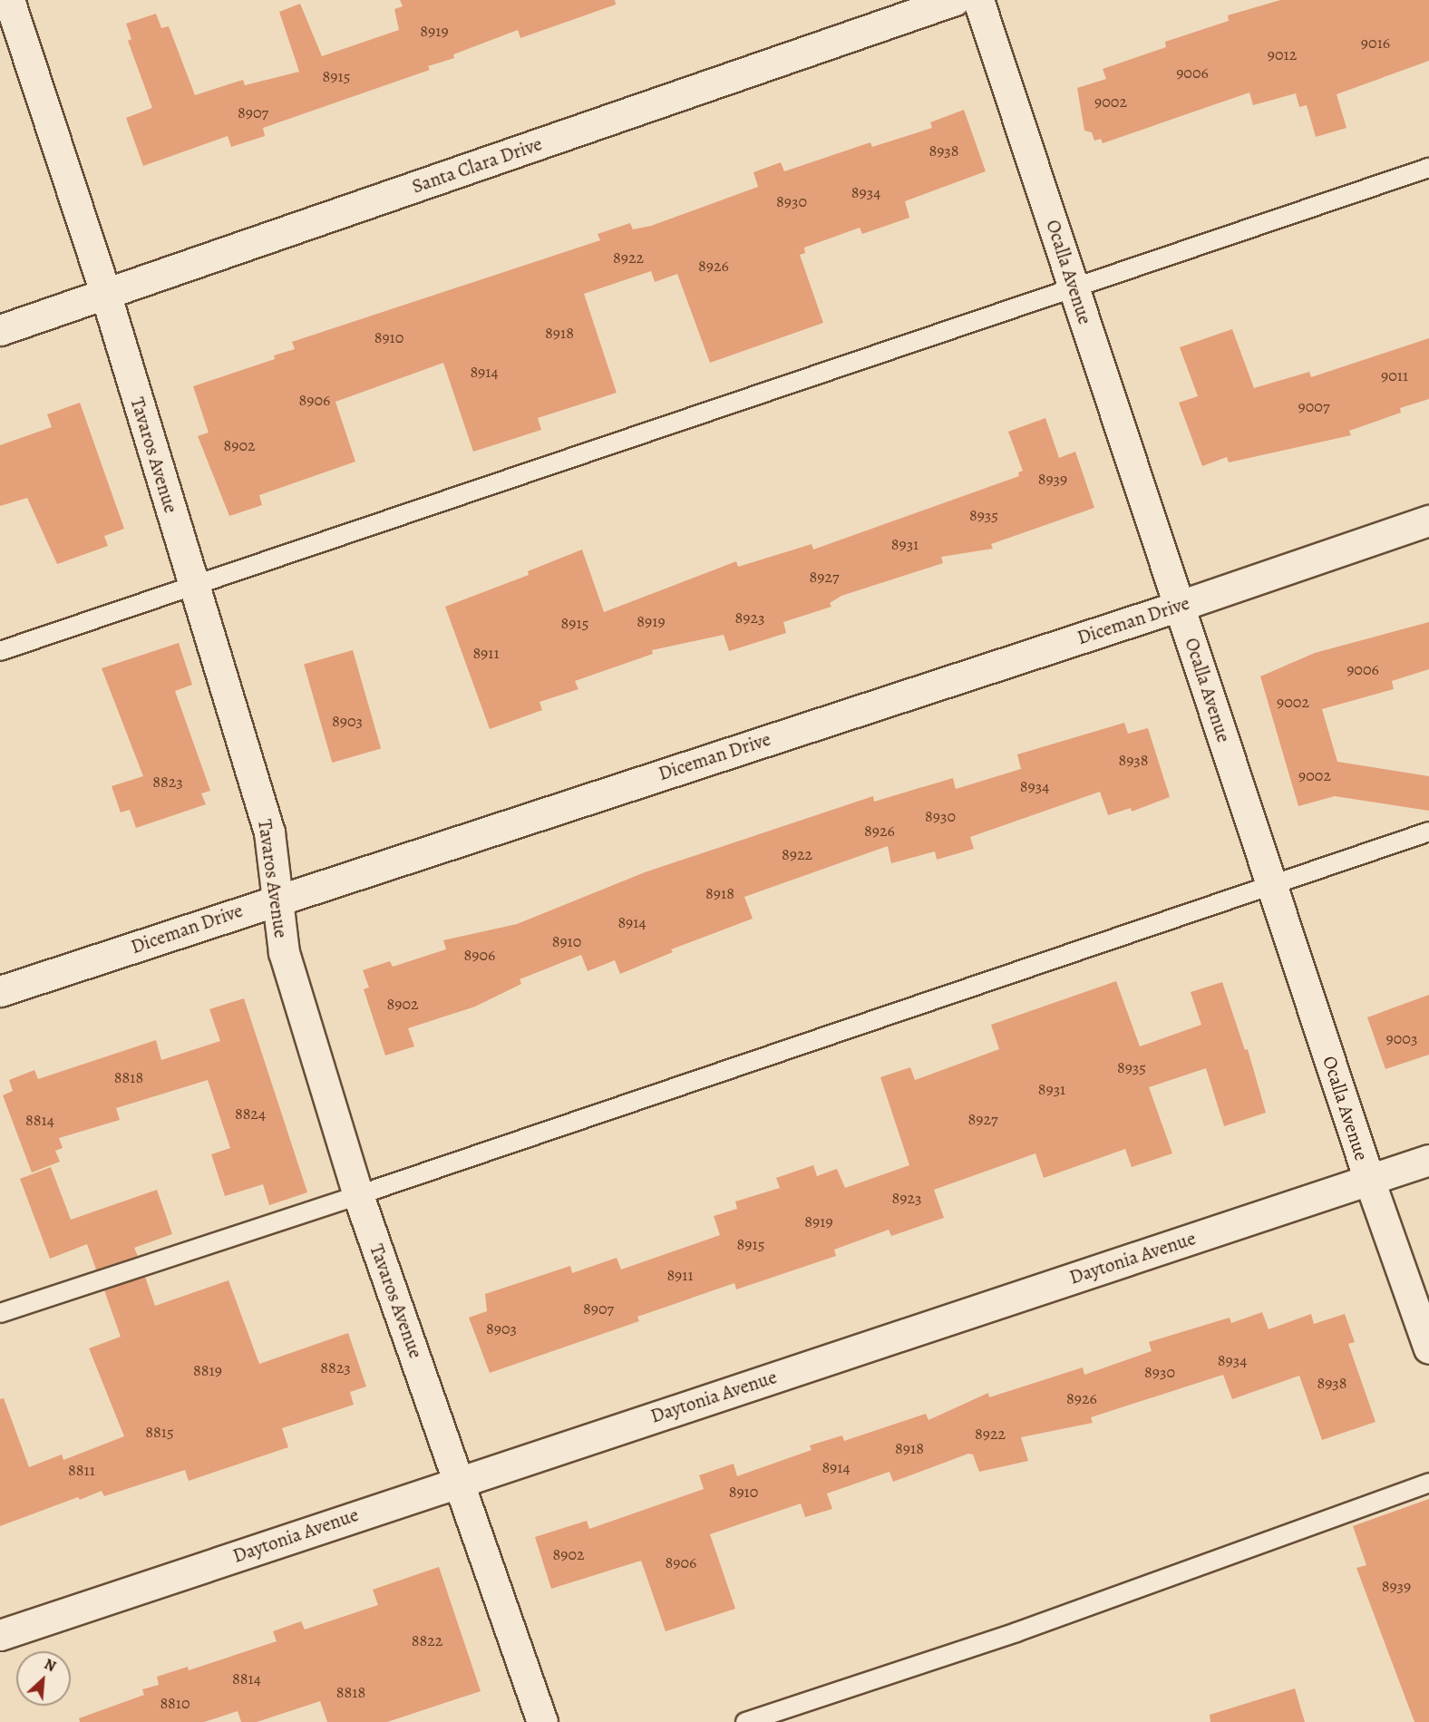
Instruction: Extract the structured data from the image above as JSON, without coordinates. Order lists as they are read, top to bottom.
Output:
{
  "streets": {
    "street": [
      "Santa Clara Drive",
      "Ocalla Avenue",
      "Tavaros Avenue",
      "Diceman Drive",
      "Daytonia Avenue"
    ]
  },
  "crossings": [
    ["Santa Clara Drive", "Tavaros Avenue"],
    ["Ocalla Avenue", "Diceman Drive"],
    ["Ocalla Avenue", "Daytonia Avenue"],
    ["Tavaros Avenue", "Diceman Drive"],
    ["Tavaros Avenue", "Daytonia Avenue"]
  ],
  "house_numbers": [
    "8919",
    "9016",
    "9012",
    "9006",
    "8915",
    "9002",
    "8907",
    "8938",
    "8934",
    "8930",
    "8922",
    "8926",
    "8918",
    "8910",
    "8914",
    "9011",
    "8906",
    "9007",
    "8902",
    "8939",
    "8935",
    "8931",
    "8927",
    "8923",
    "8919",
    "8915",
    "8911",
    "9006",
    "9002",
    "8903",
    "8938",
    "9002",
    "8823",
    "8934",
    "8930",
    "8926",
    "8922",
    "8918",
    "8914",
    "8910",
    "8906",
    "8902",
    "9003",
    "8935",
    "8818",
    "8931",
    "8824",
    "8927",
    "8814",
    "8923",
    "8919",
    "8915",
    "8911",
    "8907",
    "8903",
    "8934",
    "8823",
    "8819",
    "8930",
    "8938",
    "8926",
    "8815",
    "8922",
    "8918",
    "8914",
    "8811",
    "8910",
    "8902",
    "8906",
    "8939",
    "8822",
    "8814",
    "8818",
    "8810"
  ],
  "north": "top right"
}
